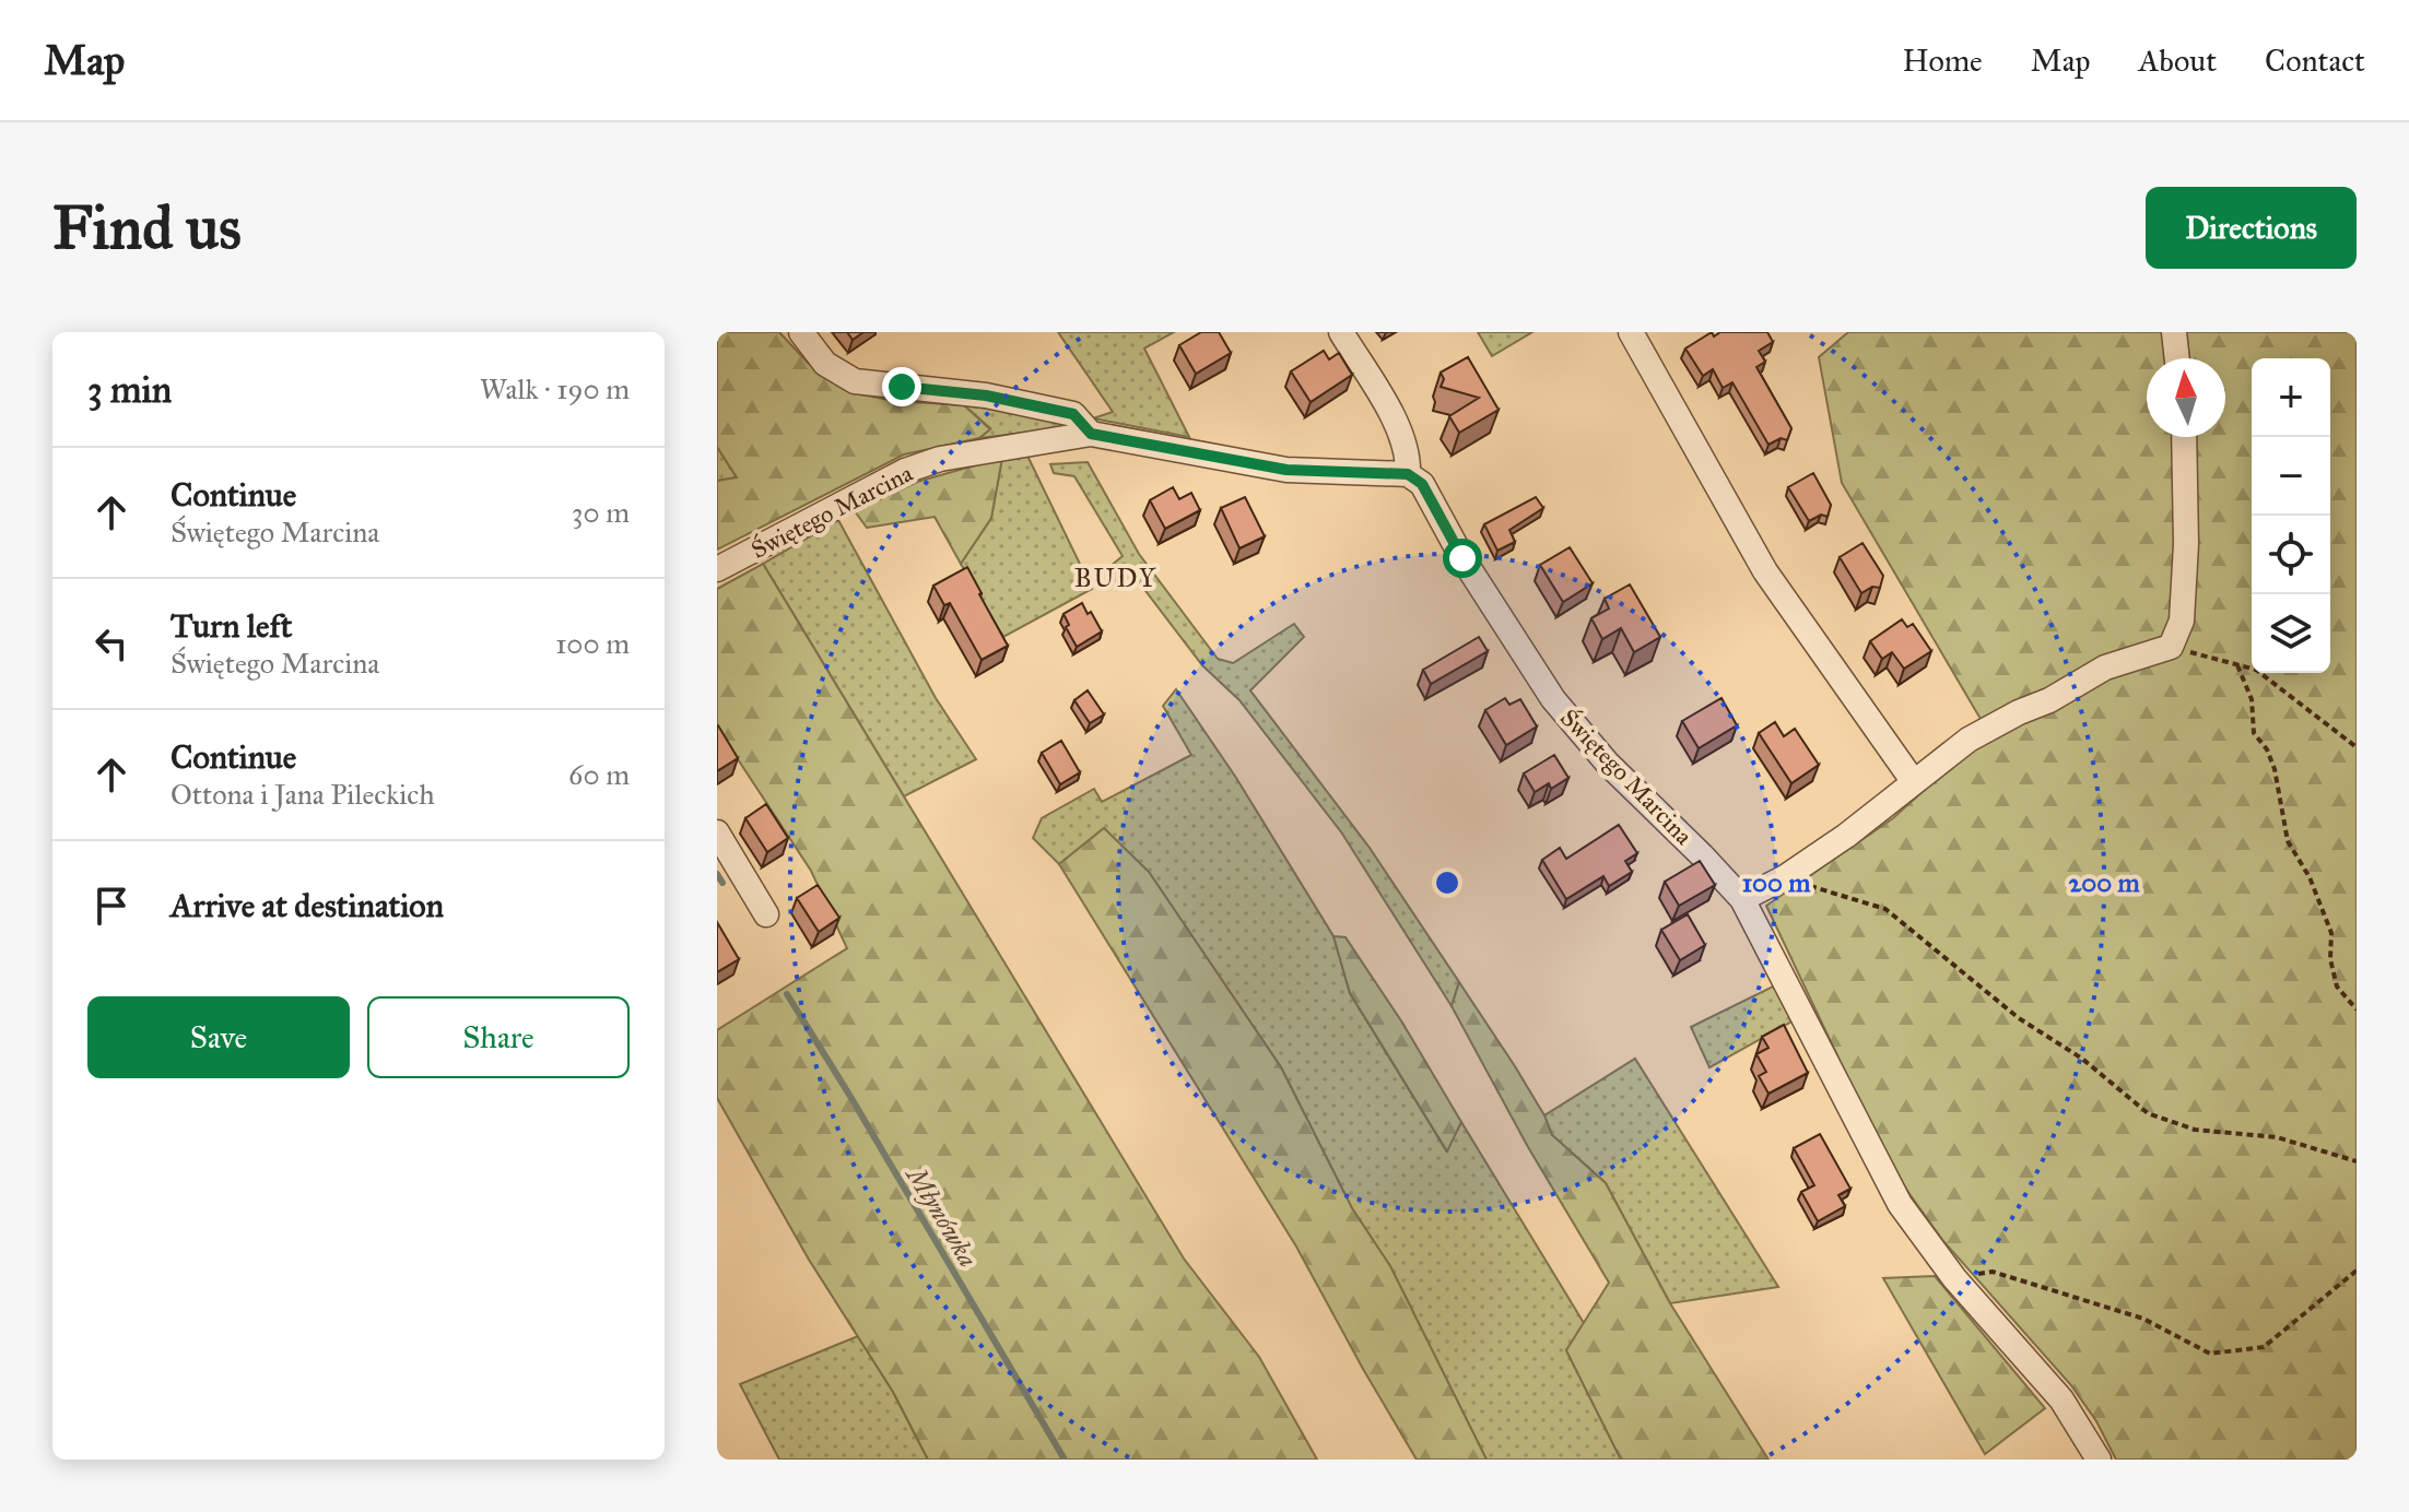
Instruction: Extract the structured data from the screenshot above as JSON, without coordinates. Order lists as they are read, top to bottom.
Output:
{
  "streets": {
    "street": ["Świętego Marcina"]
  },
  "districts": ["BUDY"],
  "water": ["Młynówka"],
  "north": "top",
  "page": {
    "header": "Map",
    "nav": [
      "Home",
      "Map",
      "About",
      "Contact"
    ],
    "buttons": [
      "Directions",
      ["Save", "Share"]
    ],
    "title": "Find us",
    "heading": ["3 min", "Walk · 190 m"],
    "map_buttons": ["+", "−"],
    "list": [
      ["Continue", "Świętego Marcina", "30 m"],
      ["Turn left", "Świętego Marcina", "100 m"],
      ["Continue", "Ottona i Jana Pileckich", "60 m"],
      "Arrive at destination"
    ]
  },
  "rings": ["100 m", "200 m"]
}
